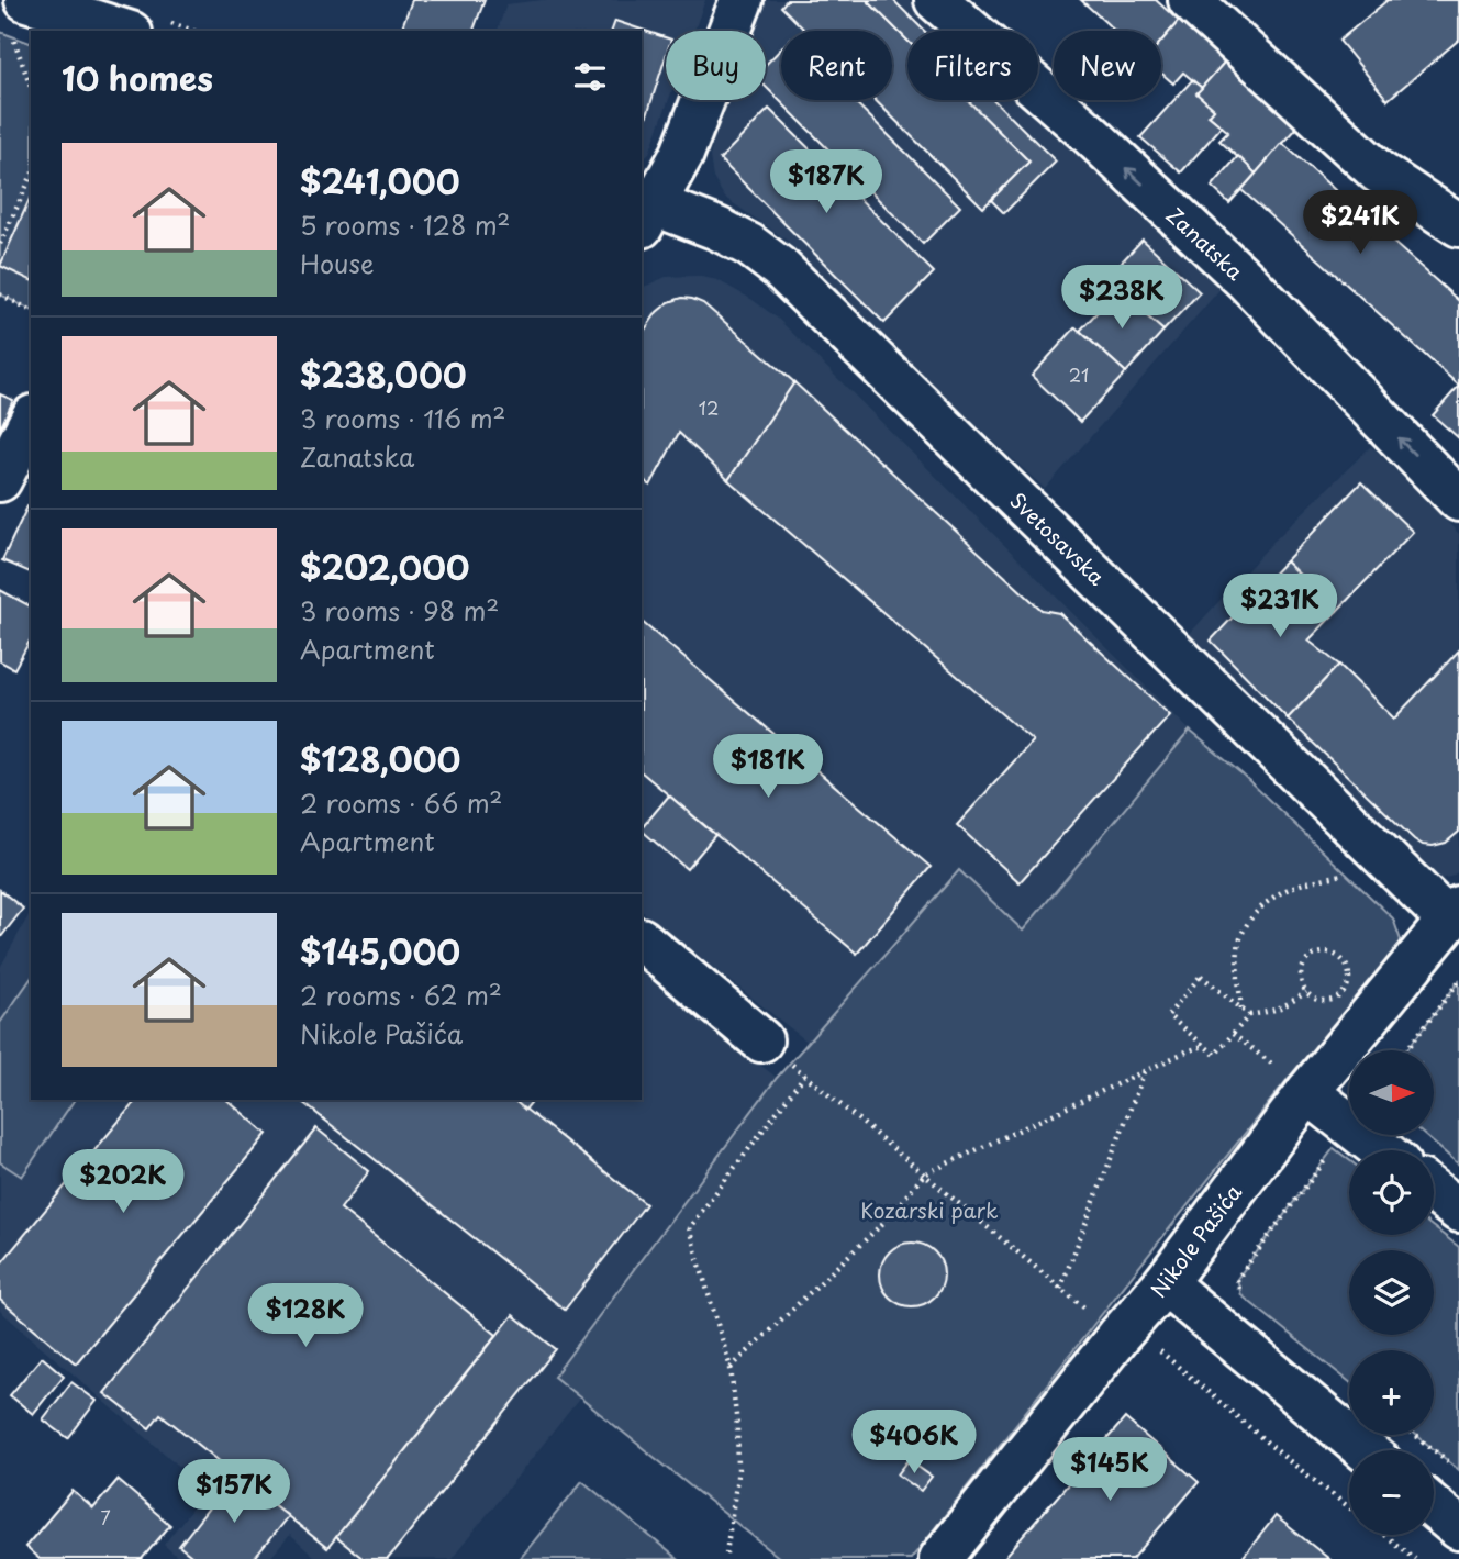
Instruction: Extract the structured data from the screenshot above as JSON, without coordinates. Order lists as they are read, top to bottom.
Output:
{
  "streets": {
    "street": ["Zanatska", "Svetosavska", "Nikole Pašića"]
  },
  "crossings": [
    ["Svetosavska", "Nikole Pašića"]
  ],
  "parks": ["Kozarski park"],
  "house_numbers": ["21", "12", "7"],
  "north": "right",
  "page": {
    "chip": [
      "Buy",
      "Rent",
      "Filters",
      "New"
    ],
    "heading": "10 homes",
    "list": [
      {
        "name": "$241,000",
        "note": "5 rooms · 128 m² · House"
      },
      {
        "name": "$238,000",
        "note": "3 rooms · 116 m² · Zanatska"
      },
      {
        "name": "$202,000",
        "note": "3 rooms · 98 m² · Apartment"
      },
      {
        "name": "$128,000",
        "note": "2 rooms · 66 m² · Apartment"
      },
      {
        "name": "$145,000",
        "note": "2 rooms · 62 m² · Nikole Pašića"
      }
    ],
    "price": [
      "$187K",
      "$241K",
      "$238K",
      "$231K",
      "$181K",
      "$202K",
      "$128K",
      "$406K",
      "$145K",
      "$157K"
    ],
    "map_buttons": ["+", "−"]
  }
}
